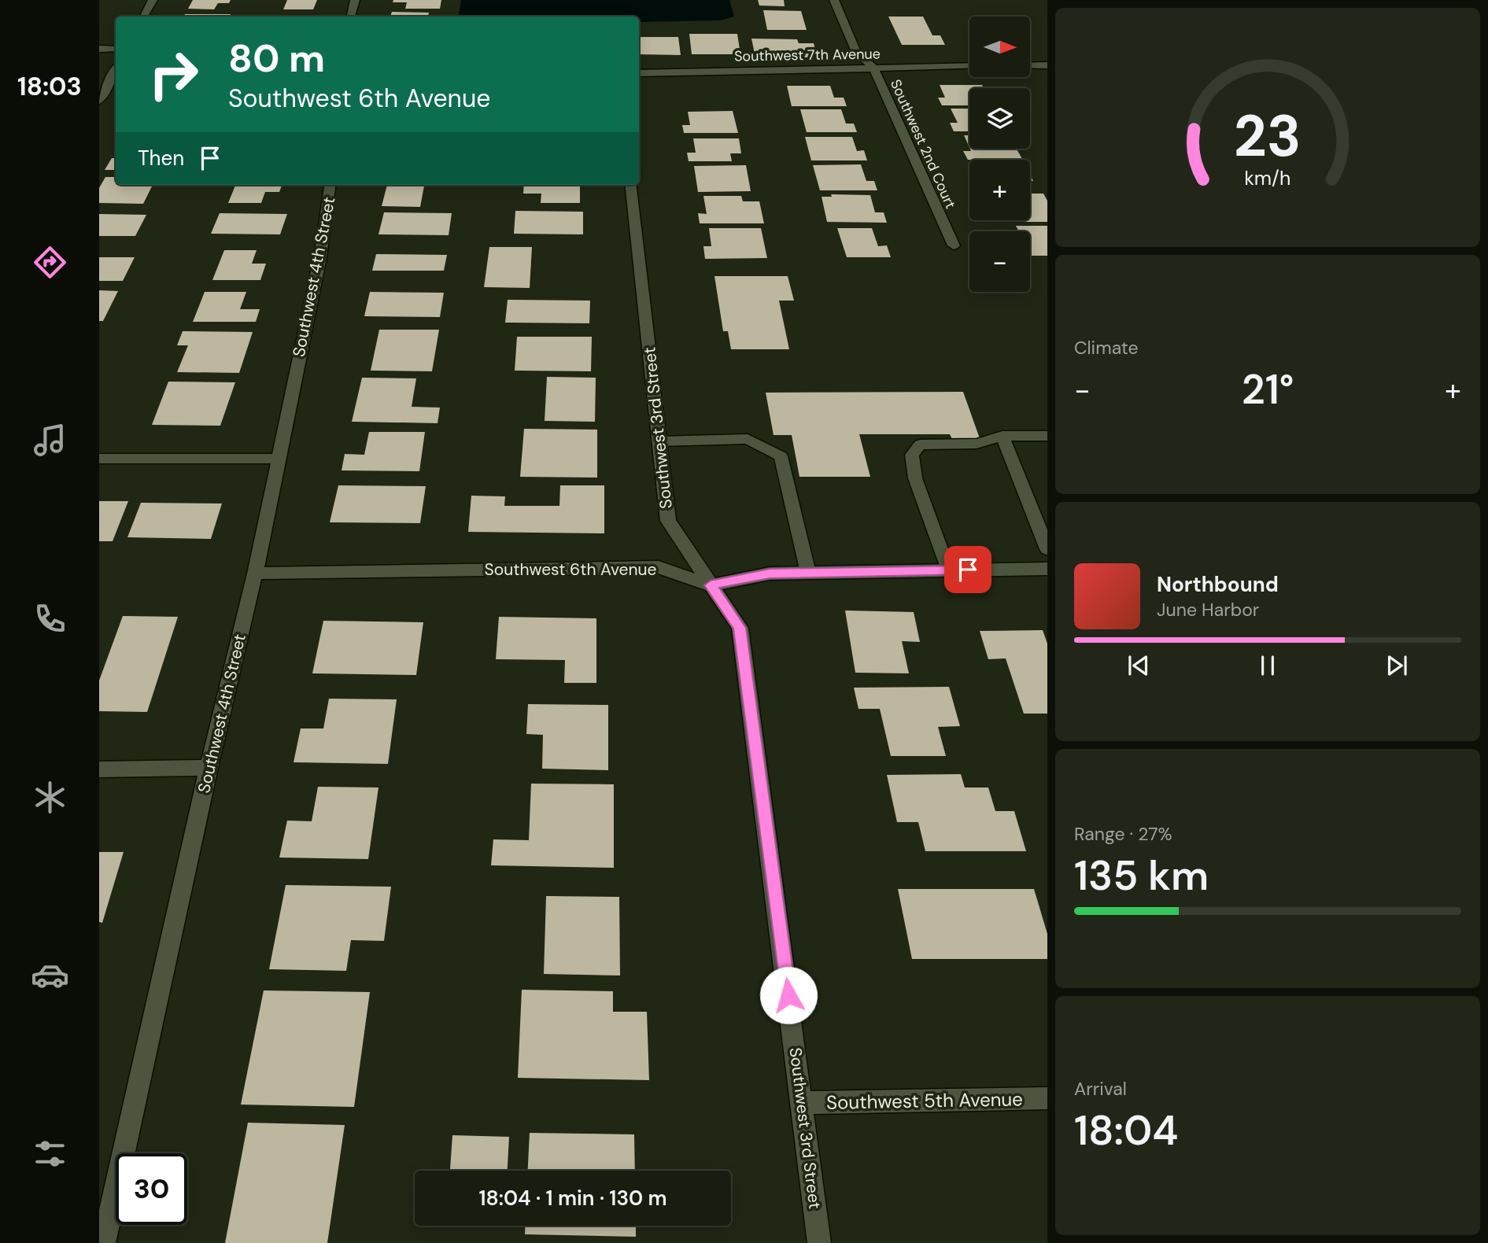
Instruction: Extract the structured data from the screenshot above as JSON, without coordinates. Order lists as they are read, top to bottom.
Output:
{
  "streets": {
    "street": [
      "Southwest 7th Avenue",
      "Southwest 2nd Court",
      "Southwest 4th Street",
      "Southwest 3rd Street",
      "Southwest 6th Avenue",
      "Southwest 5th Avenue"
    ]
  },
  "crossings": [
    ["Southwest 7th Avenue", "Southwest 2nd Court"],
    ["Southwest 4th Street", "Southwest 6th Avenue"],
    ["Southwest 3rd Street", "Southwest 6th Avenue"],
    ["Southwest 3rd Street", "Southwest 5th Avenue"]
  ],
  "north": "right",
  "page": {
    "tabs": "18:03",
    "map_buttons": ["+", "−"],
    "turn": ["80 m", "Southwest 6th Avenue"],
    "then": "Then",
    "tile": [
      "Climate",
      ["Range · 27%", "135 km"],
      ["Arrival", "18:04"]
    ],
    "heat": ["−", "21°", "+"],
    "song": ["Northbound", "June Harbor"],
    "limit": "30",
    "trip": "18:04 · 1 min · 130 m",
    "gauge": ["23", "km/h"]
  }
}
